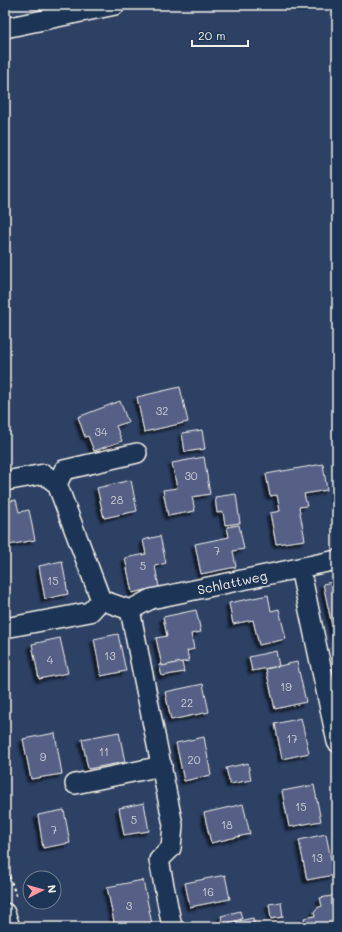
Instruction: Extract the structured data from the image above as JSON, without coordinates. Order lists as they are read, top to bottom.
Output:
{
  "streets": {
    "street": ["Schlattweg"]
  },
  "house_numbers": [
    "32",
    "34",
    "30",
    "28",
    "7",
    "5",
    "15",
    "13",
    "4",
    "19",
    "22",
    "17",
    "11",
    "9",
    "20",
    "15",
    "5",
    "18",
    "7",
    "13",
    "16",
    "3"
  ],
  "scale_bar": "20 m",
  "north": "right"
}
